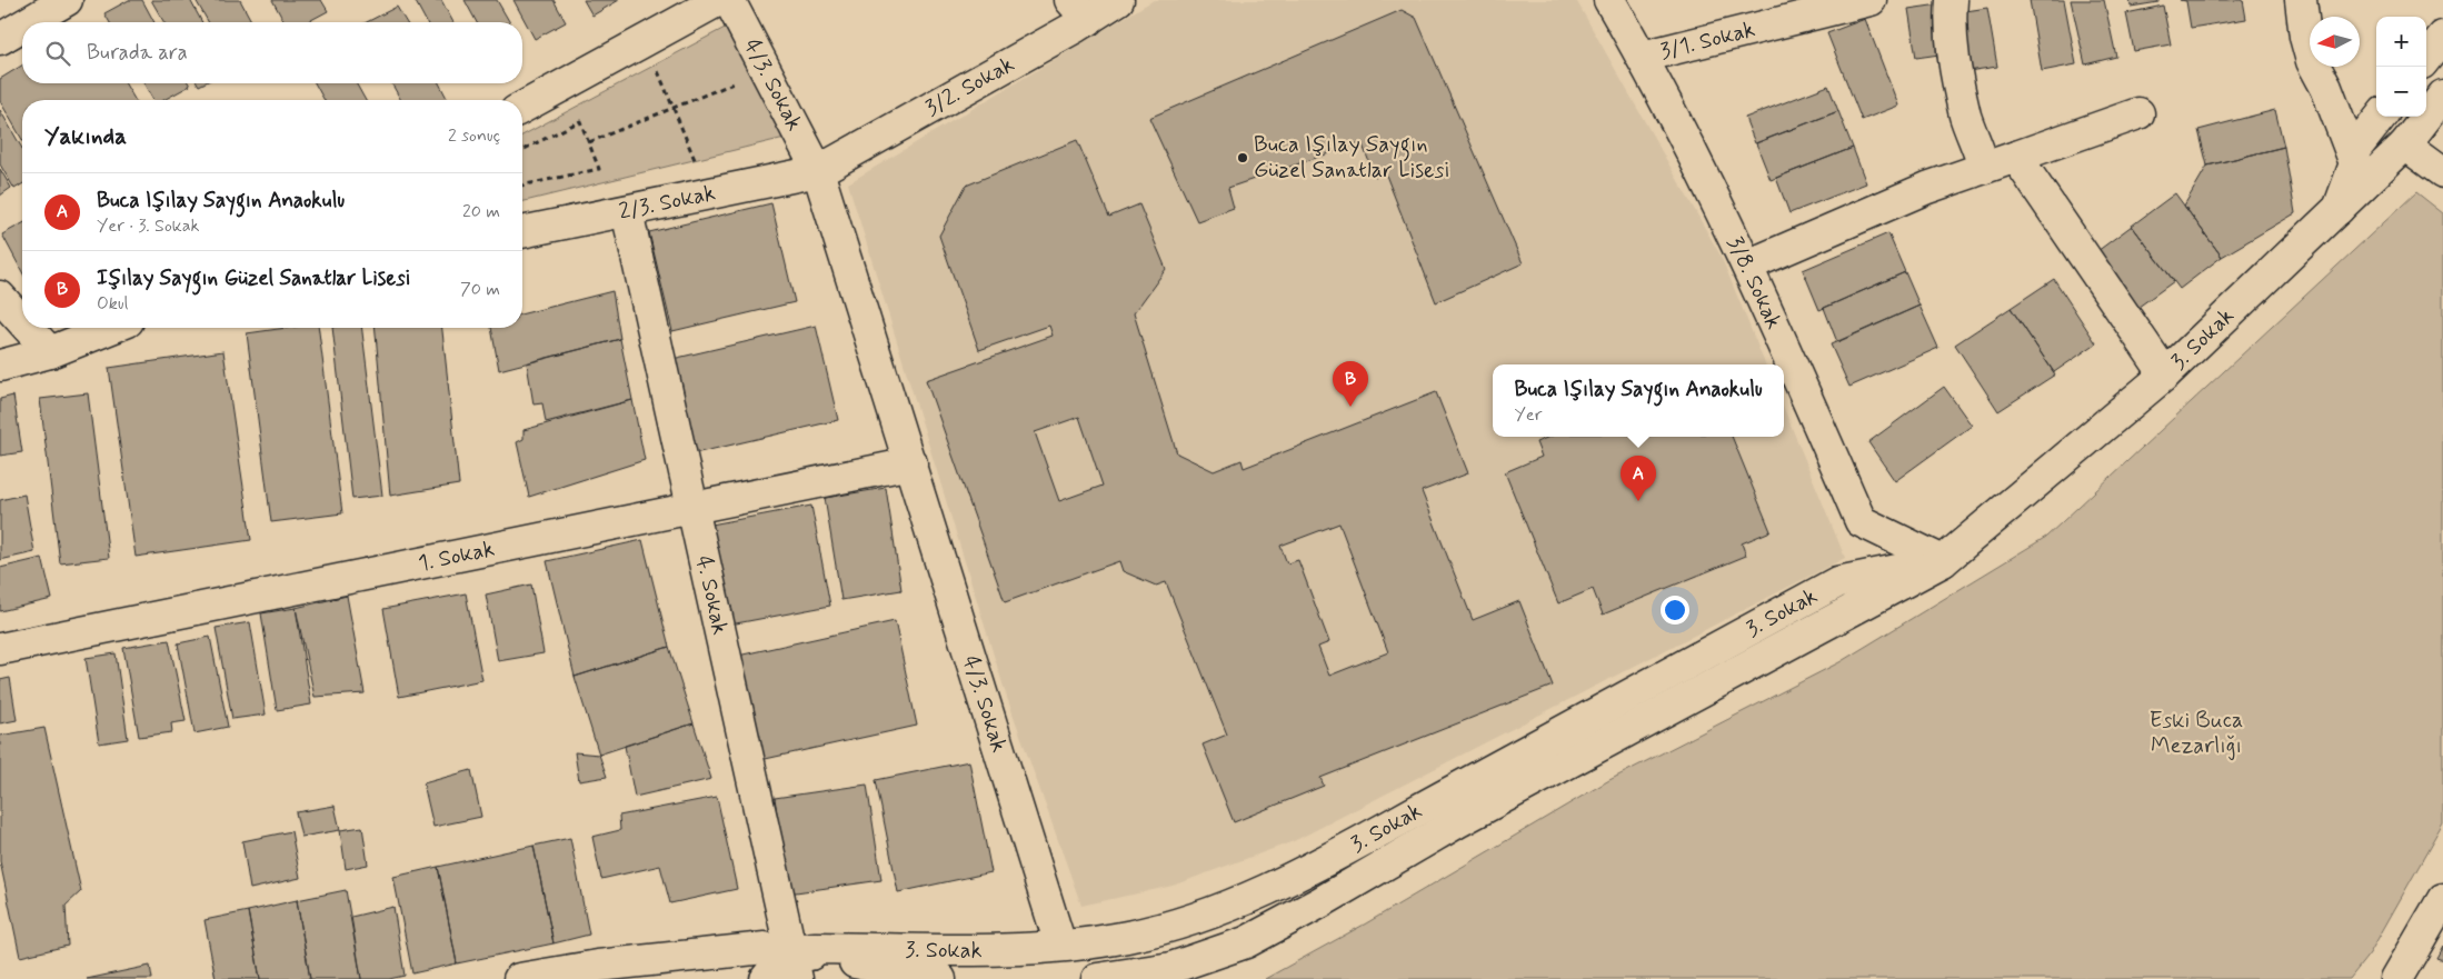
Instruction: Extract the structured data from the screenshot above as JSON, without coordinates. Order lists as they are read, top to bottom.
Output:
{
  "streets": {
    "street": [
      "3/1. Sokak",
      "4/3. Sokak",
      "3/2. Sokak",
      "2/3. Sokak",
      "3/8. Sokak",
      "3. Sokak",
      "1. Sokak",
      "4. Sokak"
    ]
  },
  "crossings": [
    ["3/1. Sokak", "3/8. Sokak"],
    ["4/3. Sokak", "3/2. Sokak"],
    ["4/3. Sokak", "2/3. Sokak"],
    ["4/3. Sokak", "3. Sokak"],
    ["4/3. Sokak", "1. Sokak"],
    ["3/2. Sokak", "2/3. Sokak"],
    ["2/3. Sokak", "4. Sokak"],
    ["3/8. Sokak", "3. Sokak"],
    ["3. Sokak", "4. Sokak"],
    ["1. Sokak", "4. Sokak"]
  ],
  "parks": ["Eski Buca Mezarlığı"],
  "places": ["Buca Işılay Saygın Güzel Sanatlar Lisesi"],
  "north": "left",
  "page": {
    "map_buttons": ["+", "−"],
    "search": "Burada ara",
    "heading": ["Yakında", "2 sonuç"],
    "list": [
      {
        "mark": "A",
        "name": "Buca Işılay Saygın Anaokulu",
        "note": "Yer · 3. Sokak",
        "value": "20 m"
      },
      {
        "mark": "B",
        "name": "Işılay Saygın Güzel Sanatlar Lisesi",
        "note": "Okul",
        "value": "70 m"
      }
    ],
    "pins": ["B", "A"],
    "popup": ["Buca Işılay Saygın Anaokulu", "Yer"]
  }
}
